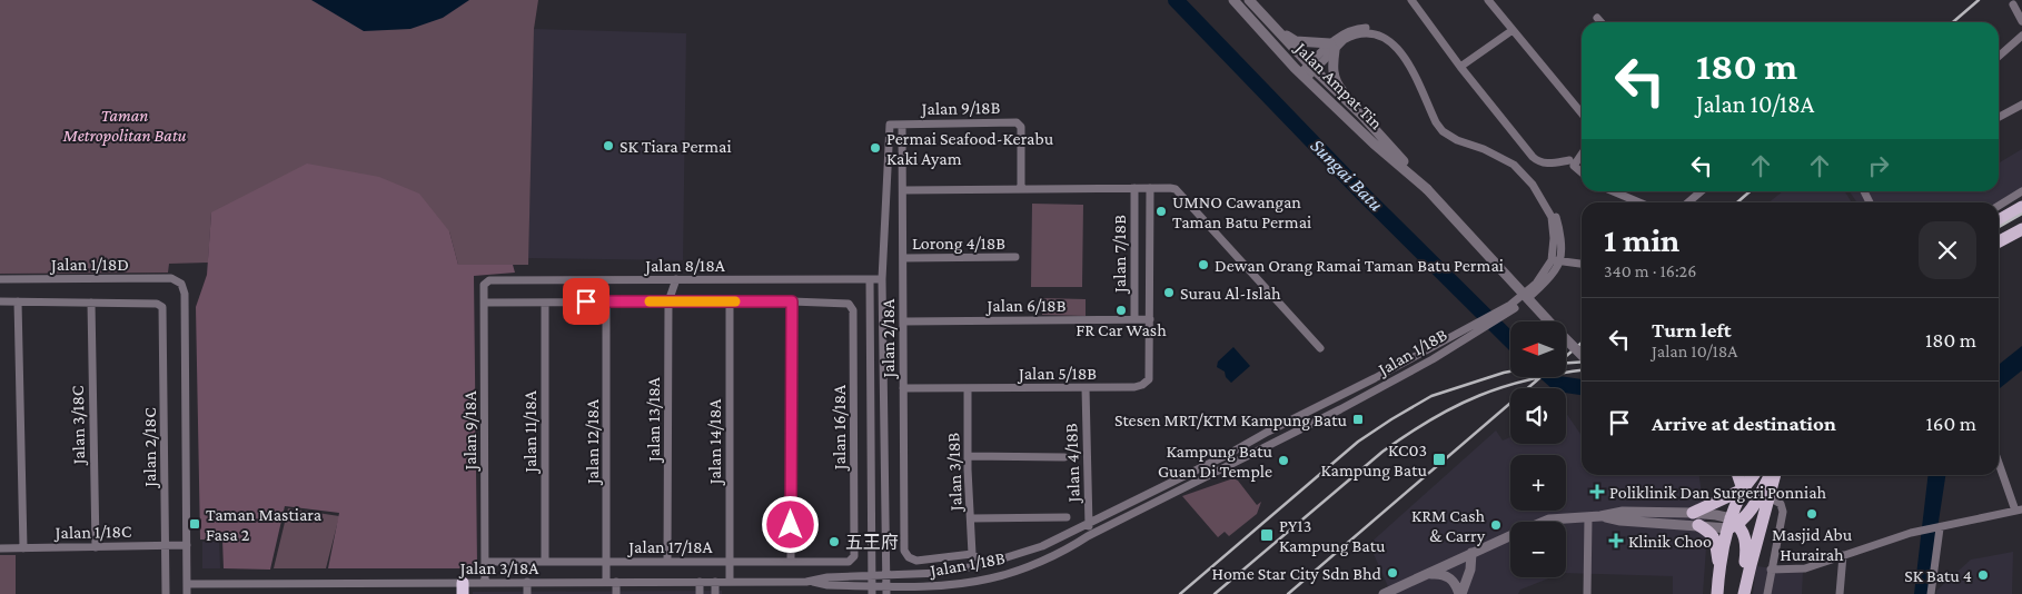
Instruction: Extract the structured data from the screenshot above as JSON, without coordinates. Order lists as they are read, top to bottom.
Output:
{
  "streets": {
    "street": [
      "Jalan Ampat Tin",
      "Jalan 9/18B",
      "Lorong 4/18B",
      "Jalan 7/18B",
      "Jalan 1/18D",
      "Jalan 8/18A",
      "Jalan 6/18B",
      "Jalan 2/18A",
      "Jalan 1/18B",
      "Jalan 5/18B",
      "Jalan 13/18A",
      "Jalan 3/18C",
      "Jalan 16/18A",
      "Jalan 9/18A",
      "Jalan 11/18A",
      "Jalan 12/18A",
      "Jalan 14/18A",
      "Jalan 2/18C",
      "Jalan 4/18B",
      "Jalan 3/18B",
      "Jalan 1/18C",
      "Jalan 17/18A",
      "Jalan 3/18A"
    ]
  },
  "crossings": [
    ["Jalan 9/18B", "Jalan 2/18A"],
    ["Lorong 4/18B", "Jalan 2/18A"],
    ["Jalan 7/18B", "Jalan 6/18B"],
    ["Jalan 7/18B", "Jalan 5/18B"],
    ["Jalan 1/18D", "Jalan 1/18C"],
    ["Jalan 8/18A", "Jalan 2/18A"],
    ["Jalan 8/18A", "Jalan 13/18A"],
    ["Jalan 8/18A", "Jalan 9/18A"],
    ["Jalan 6/18B", "Jalan 2/18A"],
    ["Jalan 6/18B", "Jalan 5/18B"],
    ["Jalan 2/18A", "Jalan 1/18B"],
    ["Jalan 2/18A", "Jalan 5/18B"],
    ["Jalan 2/18A", "Jalan 3/18B"],
    ["Jalan 2/18A", "Jalan 3/18A"],
    ["Jalan 1/18B", "Jalan 4/18B"],
    ["Jalan 1/18B", "Jalan 3/18A"],
    ["Jalan 5/18B", "Jalan 4/18B"],
    ["Jalan 5/18B", "Jalan 3/18B"],
    ["Jalan 13/18A", "Jalan 17/18A"],
    ["Jalan 3/18C", "Jalan 2/18C"],
    ["Jalan 3/18C", "Jalan 1/18C"],
    ["Jalan 16/18A", "Jalan 17/18A"],
    ["Jalan 9/18A", "Jalan 17/18A"],
    ["Jalan 9/18A", "Jalan 3/18A"],
    ["Jalan 11/18A", "Jalan 17/18A"],
    ["Jalan 12/18A", "Jalan 17/18A"],
    ["Jalan 12/18A", "Jalan 3/18A"],
    ["Jalan 14/18A", "Jalan 17/18A"],
    ["Jalan 14/18A", "Jalan 3/18A"],
    ["Jalan 2/18C", "Jalan 1/18C"]
  ],
  "water": ["Sungai Batu"],
  "parks": ["Taman Metropolitan Batu"],
  "places": {
    "other": [
      "SK Tiara Permai",
      "Permai Seafood-Kerabu Kaki Ayam",
      "UMNO Cawangan Taman Batu Permai",
      "Dewan Orang Ramai Taman Batu Permai",
      "Surau Al-Islah",
      "FR Car Wash",
      "Kampung Batu Guan Di Temple",
      "Masjid Abu Hurairah",
      "KRM Cash & Carry",
      "五王府",
      "Home Star City Sdn Bhd",
      "SK Batu 4"
    ],
    "transit": [
      "Stesen MRT/KTM Kampung Batu",
      "KC03 Kampung Batu",
      "Taman Mastiara Fasa 2",
      "PY13 Kampung Batu"
    ],
    "health": ["Poliklinik Dan Surgeri Ponniah", "Klinik Choo"]
  },
  "north": "left",
  "page": {
    "turn": ["180 m", "Jalan 10/18A"],
    "heading": ["1 min", "340 m · 16:26"],
    "list": [
      {
        "name": "Turn left",
        "note": "Jalan 10/18A",
        "value": "180 m"
      },
      {
        "name": "Arrive at destination",
        "value": "160 m"
      }
    ],
    "map_buttons": ["+", "−"]
  }
}
